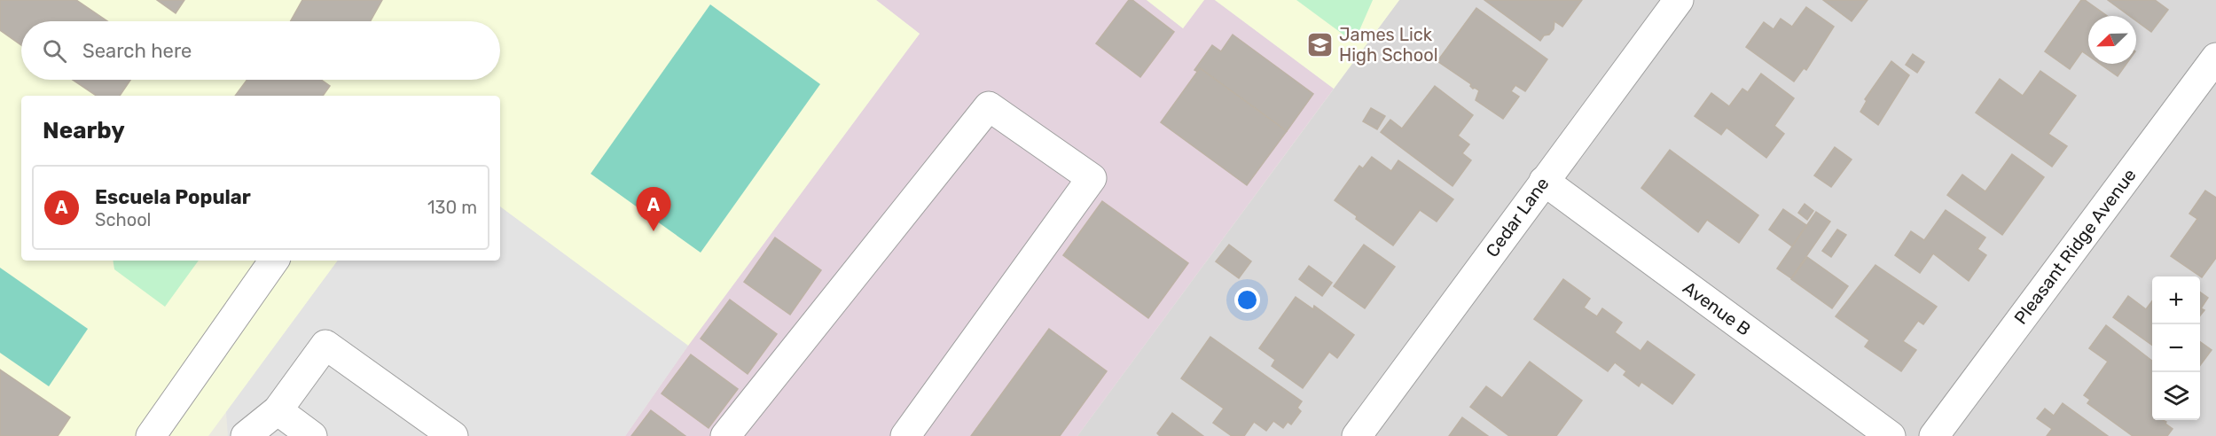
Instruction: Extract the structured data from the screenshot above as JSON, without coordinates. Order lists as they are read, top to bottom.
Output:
{
  "streets": {
    "street": ["Cedar Lane", "Pleasant Ridge Avenue", "Avenue B"]
  },
  "crossings": [
    ["Cedar Lane", "Avenue B"]
  ],
  "places": {
    "school or university": ["James Lick High School"]
  },
  "north": "bottom left",
  "page": {
    "search": "Search here",
    "heading": "Nearby",
    "list": [
      {
        "mark": "A",
        "name": "Escuela Popular",
        "note": "School",
        "value": "130 m"
      }
    ],
    "pins": "A",
    "map_buttons": ["+", "−"]
  }
}
